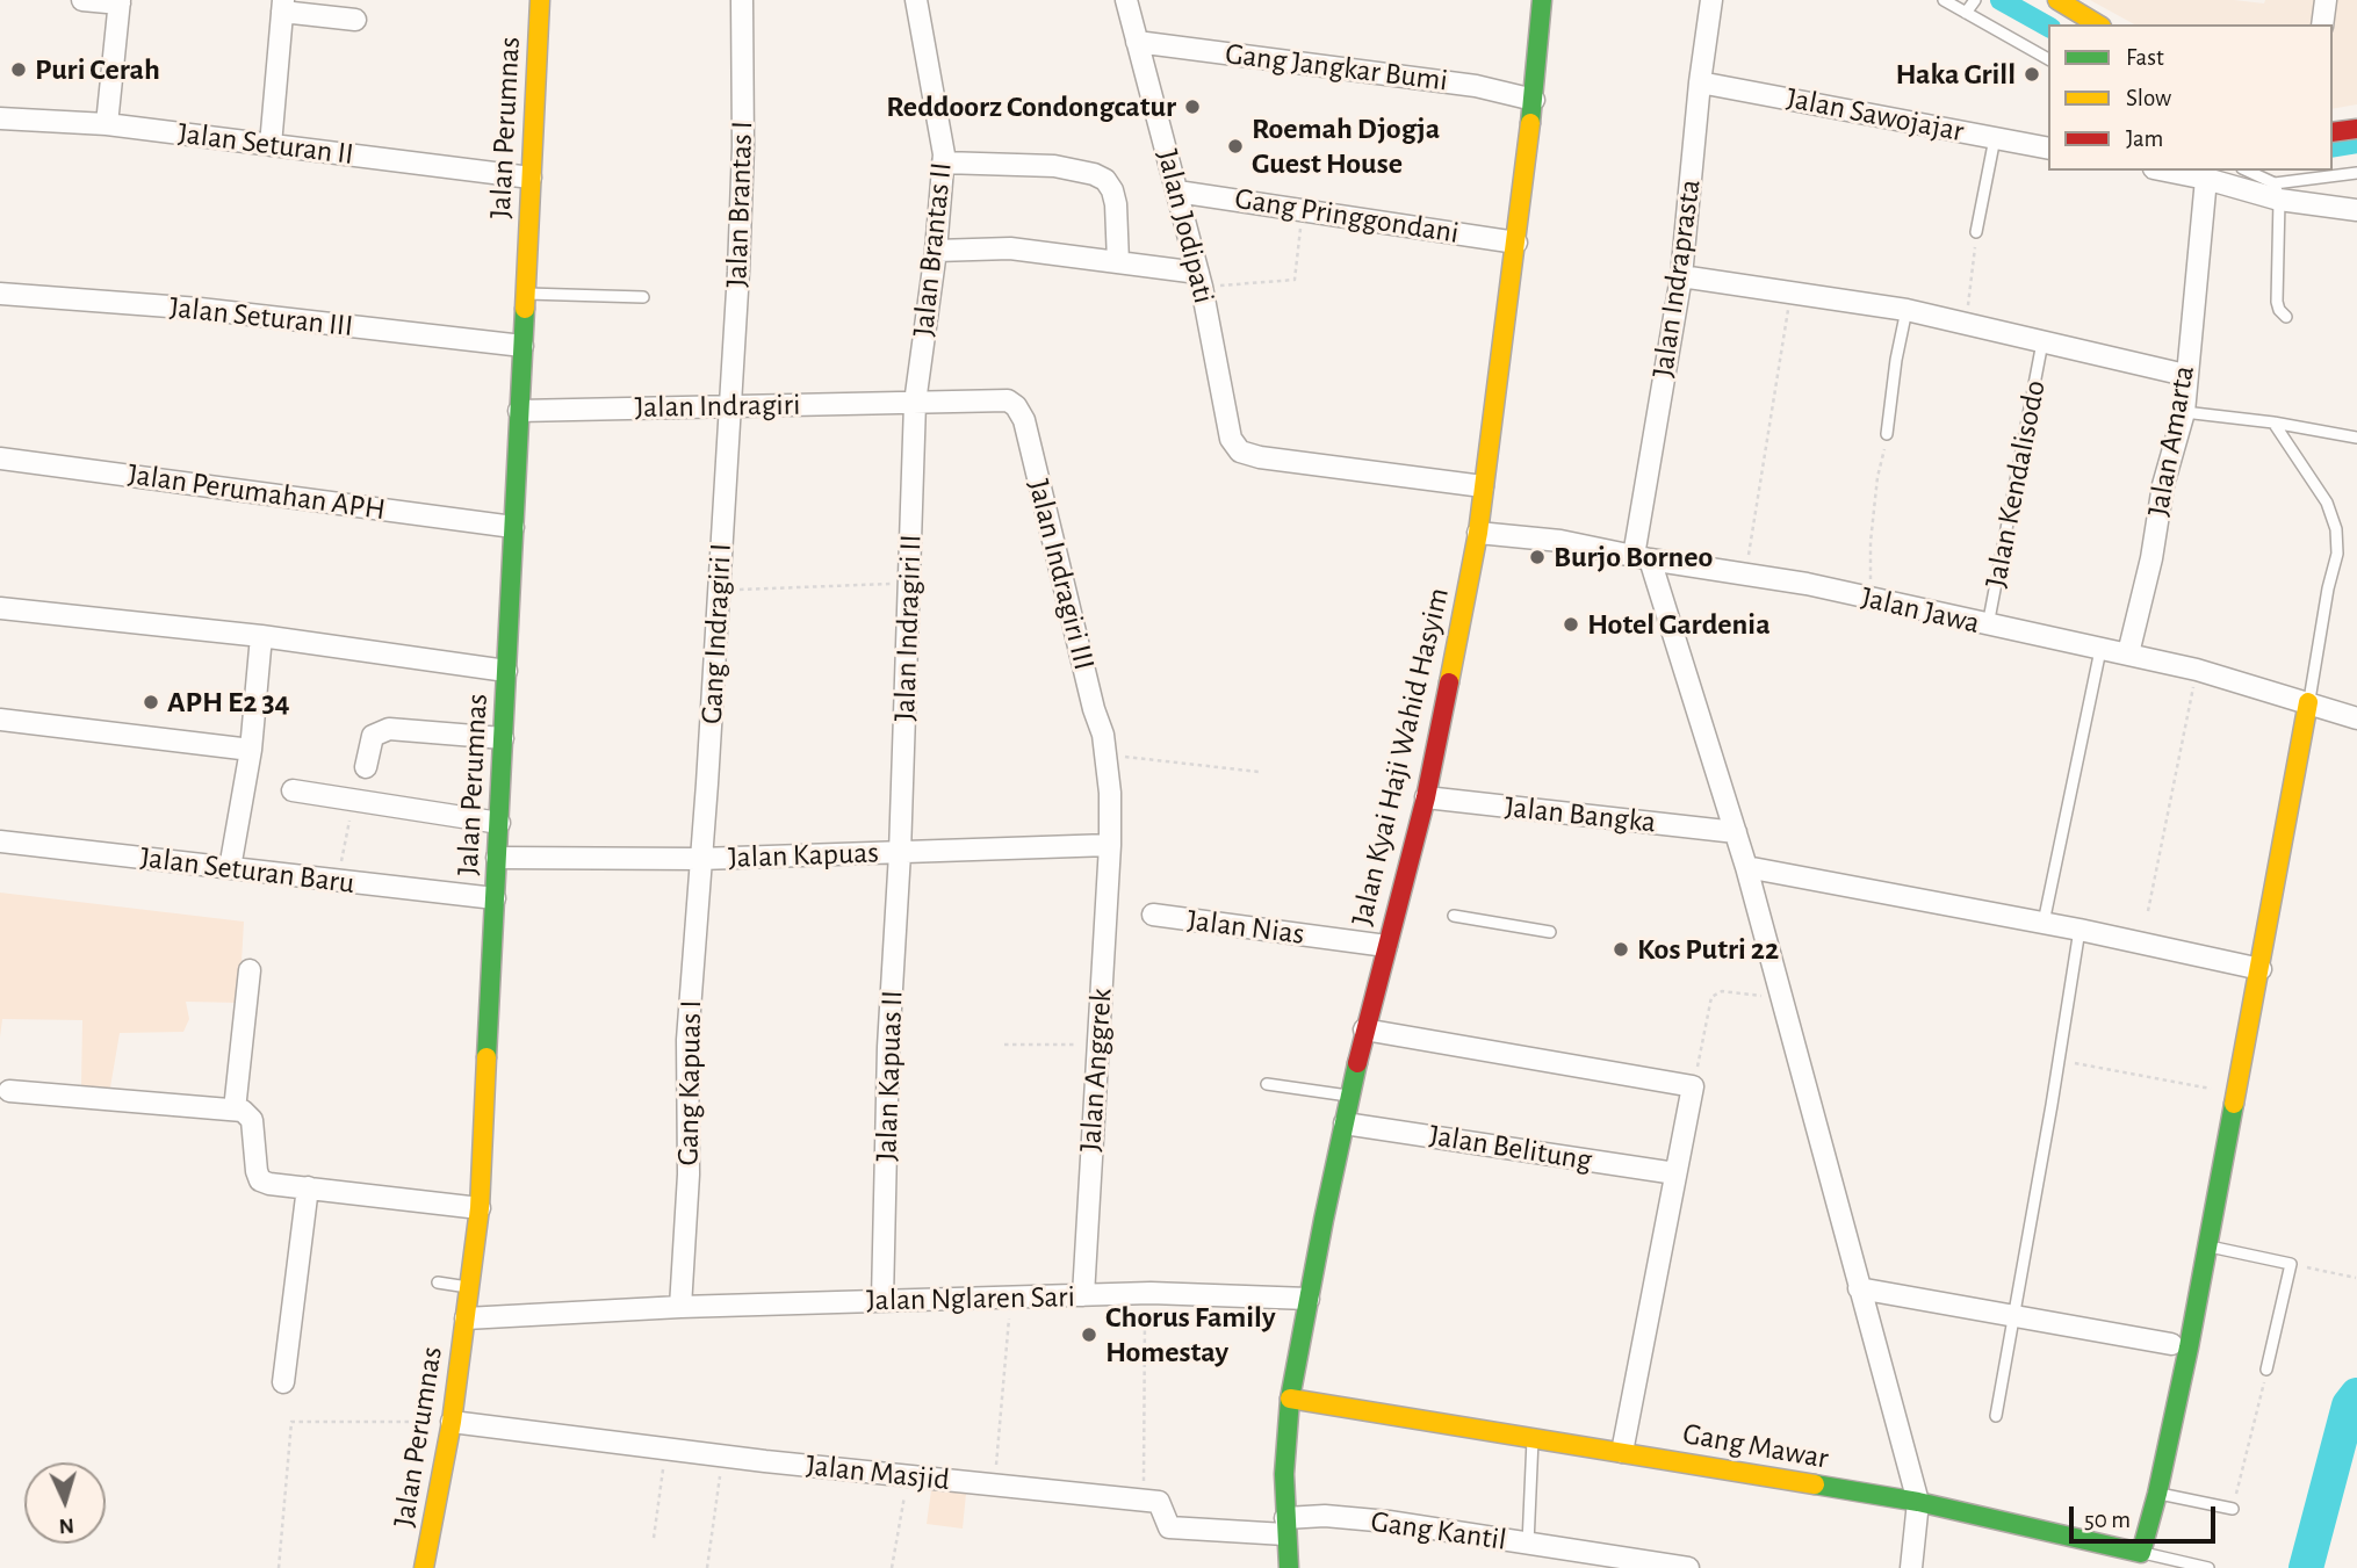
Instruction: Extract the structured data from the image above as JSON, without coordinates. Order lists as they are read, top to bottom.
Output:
{
  "streets": {
    "main road": ["Jalan Perumnas", "Jalan Kyai Haji Wahid Hasyim", "Gang Mawar"],
    "street": [
      "Gang Jangkar Bumi",
      "Jalan Sawojajar",
      "Jalan Seturan II",
      "Jalan Brantas I",
      "Gang Pringgondani",
      "Jalan Jodipati",
      "Jalan Brantas II",
      "Jalan Indraprasta",
      "Jalan Seturan III",
      "Jalan Indragiri",
      "Jalan Amarta",
      "Jalan Perumahan APH",
      "Jalan Indragiri III",
      "Jalan Jawa",
      "Jalan Indragiri II",
      "Gang Indragiri I",
      "Jalan Bangka",
      "Jalan Kapuas",
      "Jalan Seturan Baru",
      "Jalan Nias",
      "Jalan Anggrek",
      "Jalan Kapuas II",
      "Gang Kapuas I",
      "Jalan Belitung",
      "Jalan Nglaren Sari",
      "Jalan Masjid",
      "Gang Kantil"
    ],
    "lane": ["Jalan Kendalisodo"]
  },
  "crossings": [
    ["Gang Jangkar Bumi", "Jalan Jodipati"],
    ["Gang Jangkar Bumi", "Jalan Kyai Haji Wahid Hasyim"],
    ["Jalan Sawojajar", "Jalan Indraprasta"],
    ["Jalan Perumnas", "Jalan Seturan II"],
    ["Jalan Perumnas", "Jalan Seturan III"],
    ["Jalan Perumnas", "Jalan Indragiri"],
    ["Jalan Perumnas", "Jalan Perumahan APH"],
    ["Jalan Perumnas", "Jalan Kapuas"],
    ["Jalan Perumnas", "Jalan Seturan Baru"],
    ["Jalan Perumnas", "Jalan Nglaren Sari"],
    ["Jalan Perumnas", "Jalan Masjid"],
    ["Jalan Brantas I", "Jalan Indragiri"],
    ["Jalan Brantas I", "Gang Indragiri I"],
    ["Gang Pringgondani", "Jalan Jodipati"],
    ["Gang Pringgondani", "Jalan Kyai Haji Wahid Hasyim"],
    ["Jalan Jodipati", "Jalan Kyai Haji Wahid Hasyim"],
    ["Jalan Brantas II", "Jalan Indragiri"],
    ["Jalan Brantas II", "Jalan Indragiri III"],
    ["Jalan Brantas II", "Jalan Indragiri II"],
    ["Jalan Indraprasta", "Jalan Jawa"],
    ["Jalan Indragiri", "Jalan Indragiri III"],
    ["Jalan Indragiri", "Jalan Indragiri II"],
    ["Jalan Indragiri", "Gang Indragiri I"],
    ["Jalan Amarta", "Jalan Jawa"],
    ["Jalan Kendalisodo", "Jalan Jawa"],
    ["Jalan Indragiri III", "Jalan Indragiri II"],
    ["Jalan Indragiri III", "Jalan Kapuas"],
    ["Jalan Indragiri III", "Jalan Anggrek"],
    ["Jalan Jawa", "Jalan Kyai Haji Wahid Hasyim"],
    ["Jalan Indragiri II", "Jalan Kapuas"],
    ["Jalan Indragiri II", "Jalan Kapuas II"],
    ["Gang Indragiri I", "Jalan Kapuas"],
    ["Gang Indragiri I", "Gang Kapuas I"],
    ["Jalan Kyai Haji Wahid Hasyim", "Jalan Bangka"],
    ["Jalan Kyai Haji Wahid Hasyim", "Jalan Nias"],
    ["Jalan Kyai Haji Wahid Hasyim", "Jalan Belitung"],
    ["Jalan Kyai Haji Wahid Hasyim", "Jalan Nglaren Sari"],
    ["Jalan Kyai Haji Wahid Hasyim", "Gang Mawar"],
    ["Jalan Kyai Haji Wahid Hasyim", "Gang Kantil"],
    ["Jalan Kapuas", "Jalan Anggrek"],
    ["Jalan Kapuas", "Jalan Kapuas II"],
    ["Jalan Kapuas", "Gang Kapuas I"],
    ["Jalan Anggrek", "Jalan Nglaren Sari"],
    ["Jalan Kapuas II", "Jalan Nglaren Sari"],
    ["Gang Kapuas I", "Jalan Nglaren Sari"]
  ],
  "places": [
    "Puri Cerah",
    "Haka Grill",
    "Reddoorz Condongcatur",
    "Roemah Djogja Guest House",
    "Burjo Borneo",
    "Hotel Gardenia",
    "APH E2 34",
    "Kos Putri 22",
    "Chorus Family Homestay"
  ],
  "legend": ["Fast", "Slow", "Jam"],
  "scale_bar": "50 m",
  "north": "bottom"
}
